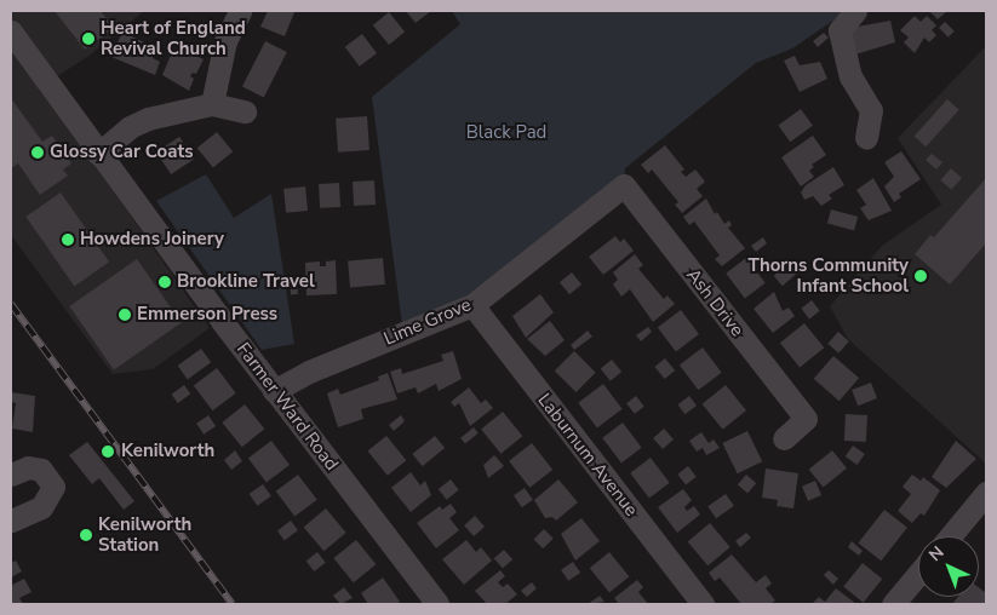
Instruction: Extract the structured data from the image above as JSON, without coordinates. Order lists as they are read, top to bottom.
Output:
{
  "streets": {
    "street": [
      "Ash Drive",
      "Lime Grove",
      "Farmer Ward Road",
      "Laburnum Avenue"
    ]
  },
  "crossings": [
    ["Ash Drive", "Lime Grove"],
    ["Lime Grove", "Farmer Ward Road"],
    ["Lime Grove", "Laburnum Avenue"]
  ],
  "parks": ["Black Pad"],
  "places": [
    "Heart of England Revival Church",
    "Glossy Car Coats",
    "Howdens Joinery",
    "Thorns Community Infant School",
    "Brookline Travel",
    "Emmerson Press",
    "Kenilworth",
    "Kenilworth Station"
  ],
  "north": "top left"
}
